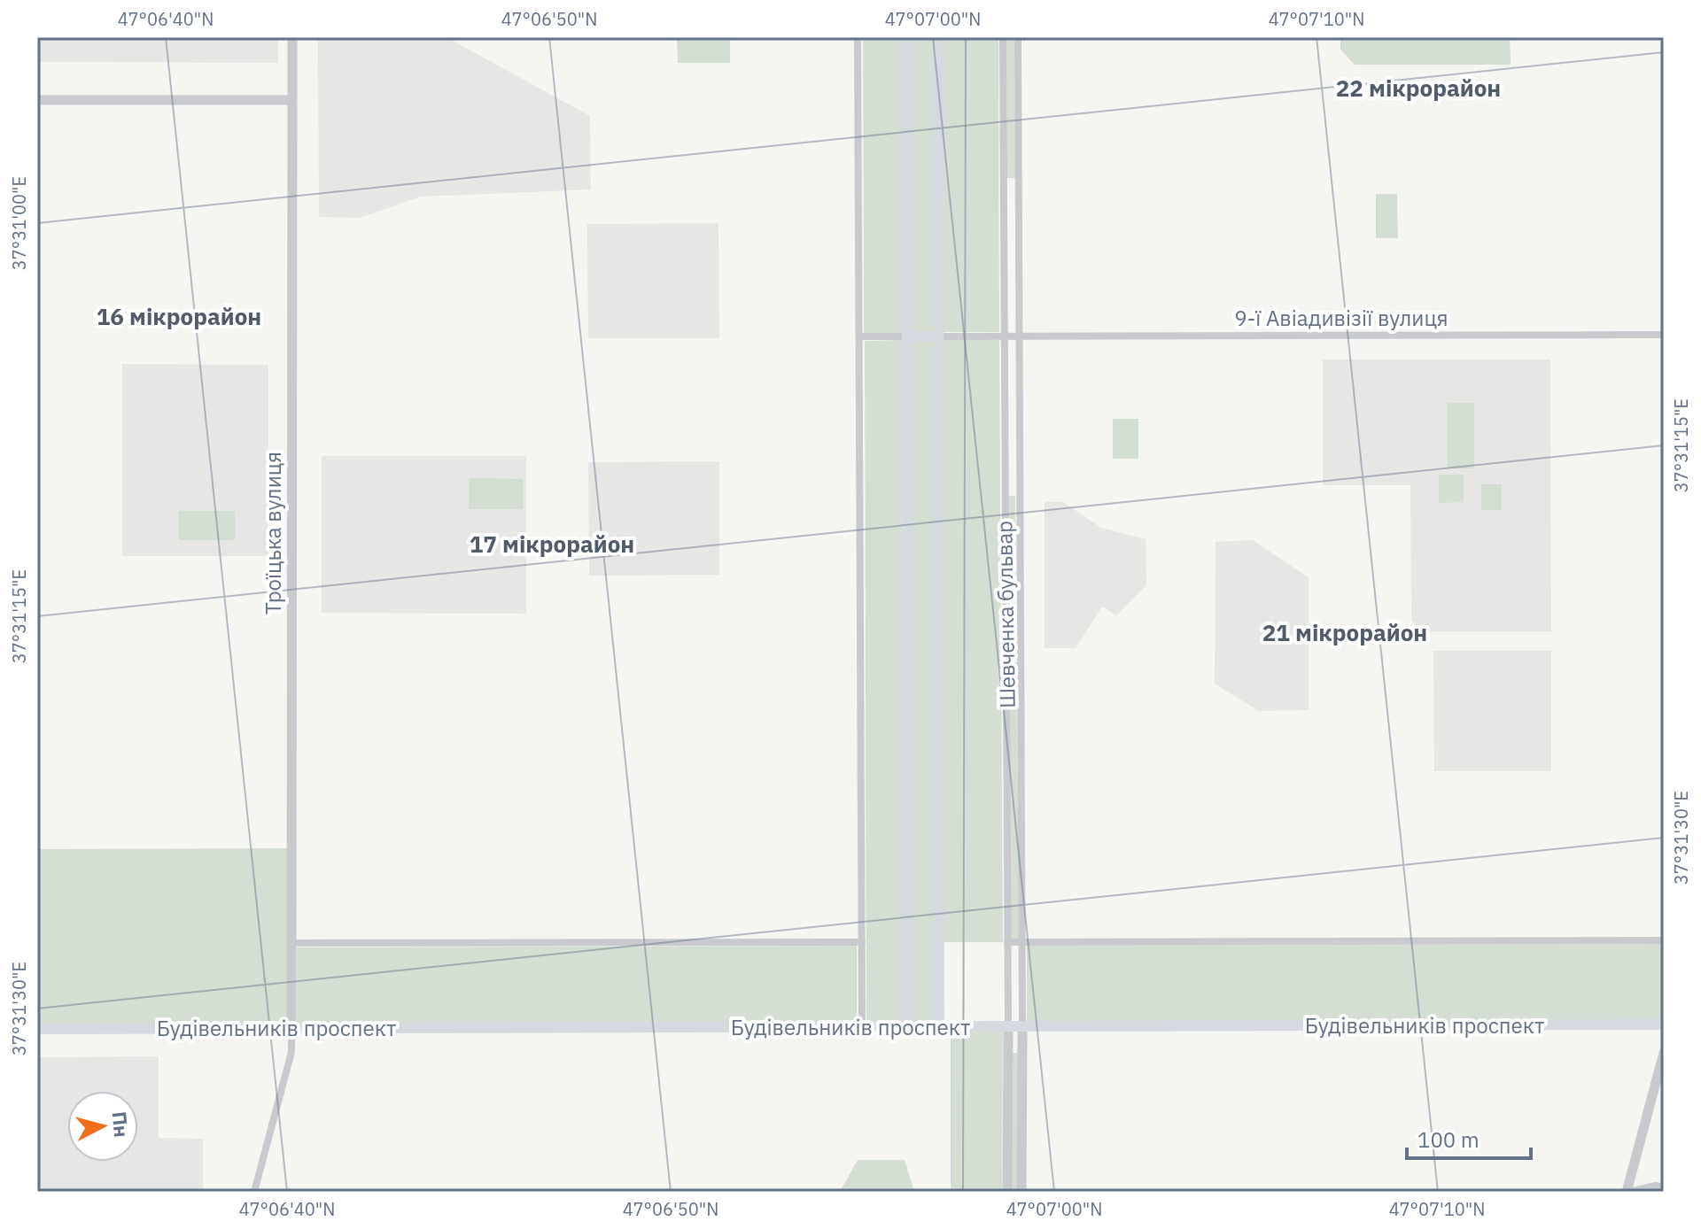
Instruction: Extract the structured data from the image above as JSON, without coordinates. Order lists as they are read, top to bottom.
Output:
{
  "streets": {
    "main road": ["Будівельників проспект"],
    "street": ["9-ї Авіадивізії вулиця", "Троїцька вулиця", "Шевченка бульвар"]
  },
  "crossings": [
    ["9-ї Авіадивізії вулиця", "Шевченка бульвар"],
    ["Троїцька вулиця", "Будівельників проспект"],
    ["Шевченка бульвар", "Будівельників проспект"]
  ],
  "districts": [
    "22 мікрорайон",
    "16 мікрорайон",
    "17 мікрорайон",
    "21 мікрорайон"
  ],
  "scale_bar": "100 m",
  "north": "right",
  "coordinates": [
    "47°06'40\"N",
    "47°06'50\"N",
    "47°07'00\"N",
    "47°07'10\"N",
    "37°31'00\"E",
    "37°31'15\"E",
    "37°31'30\"E"
  ]
}
